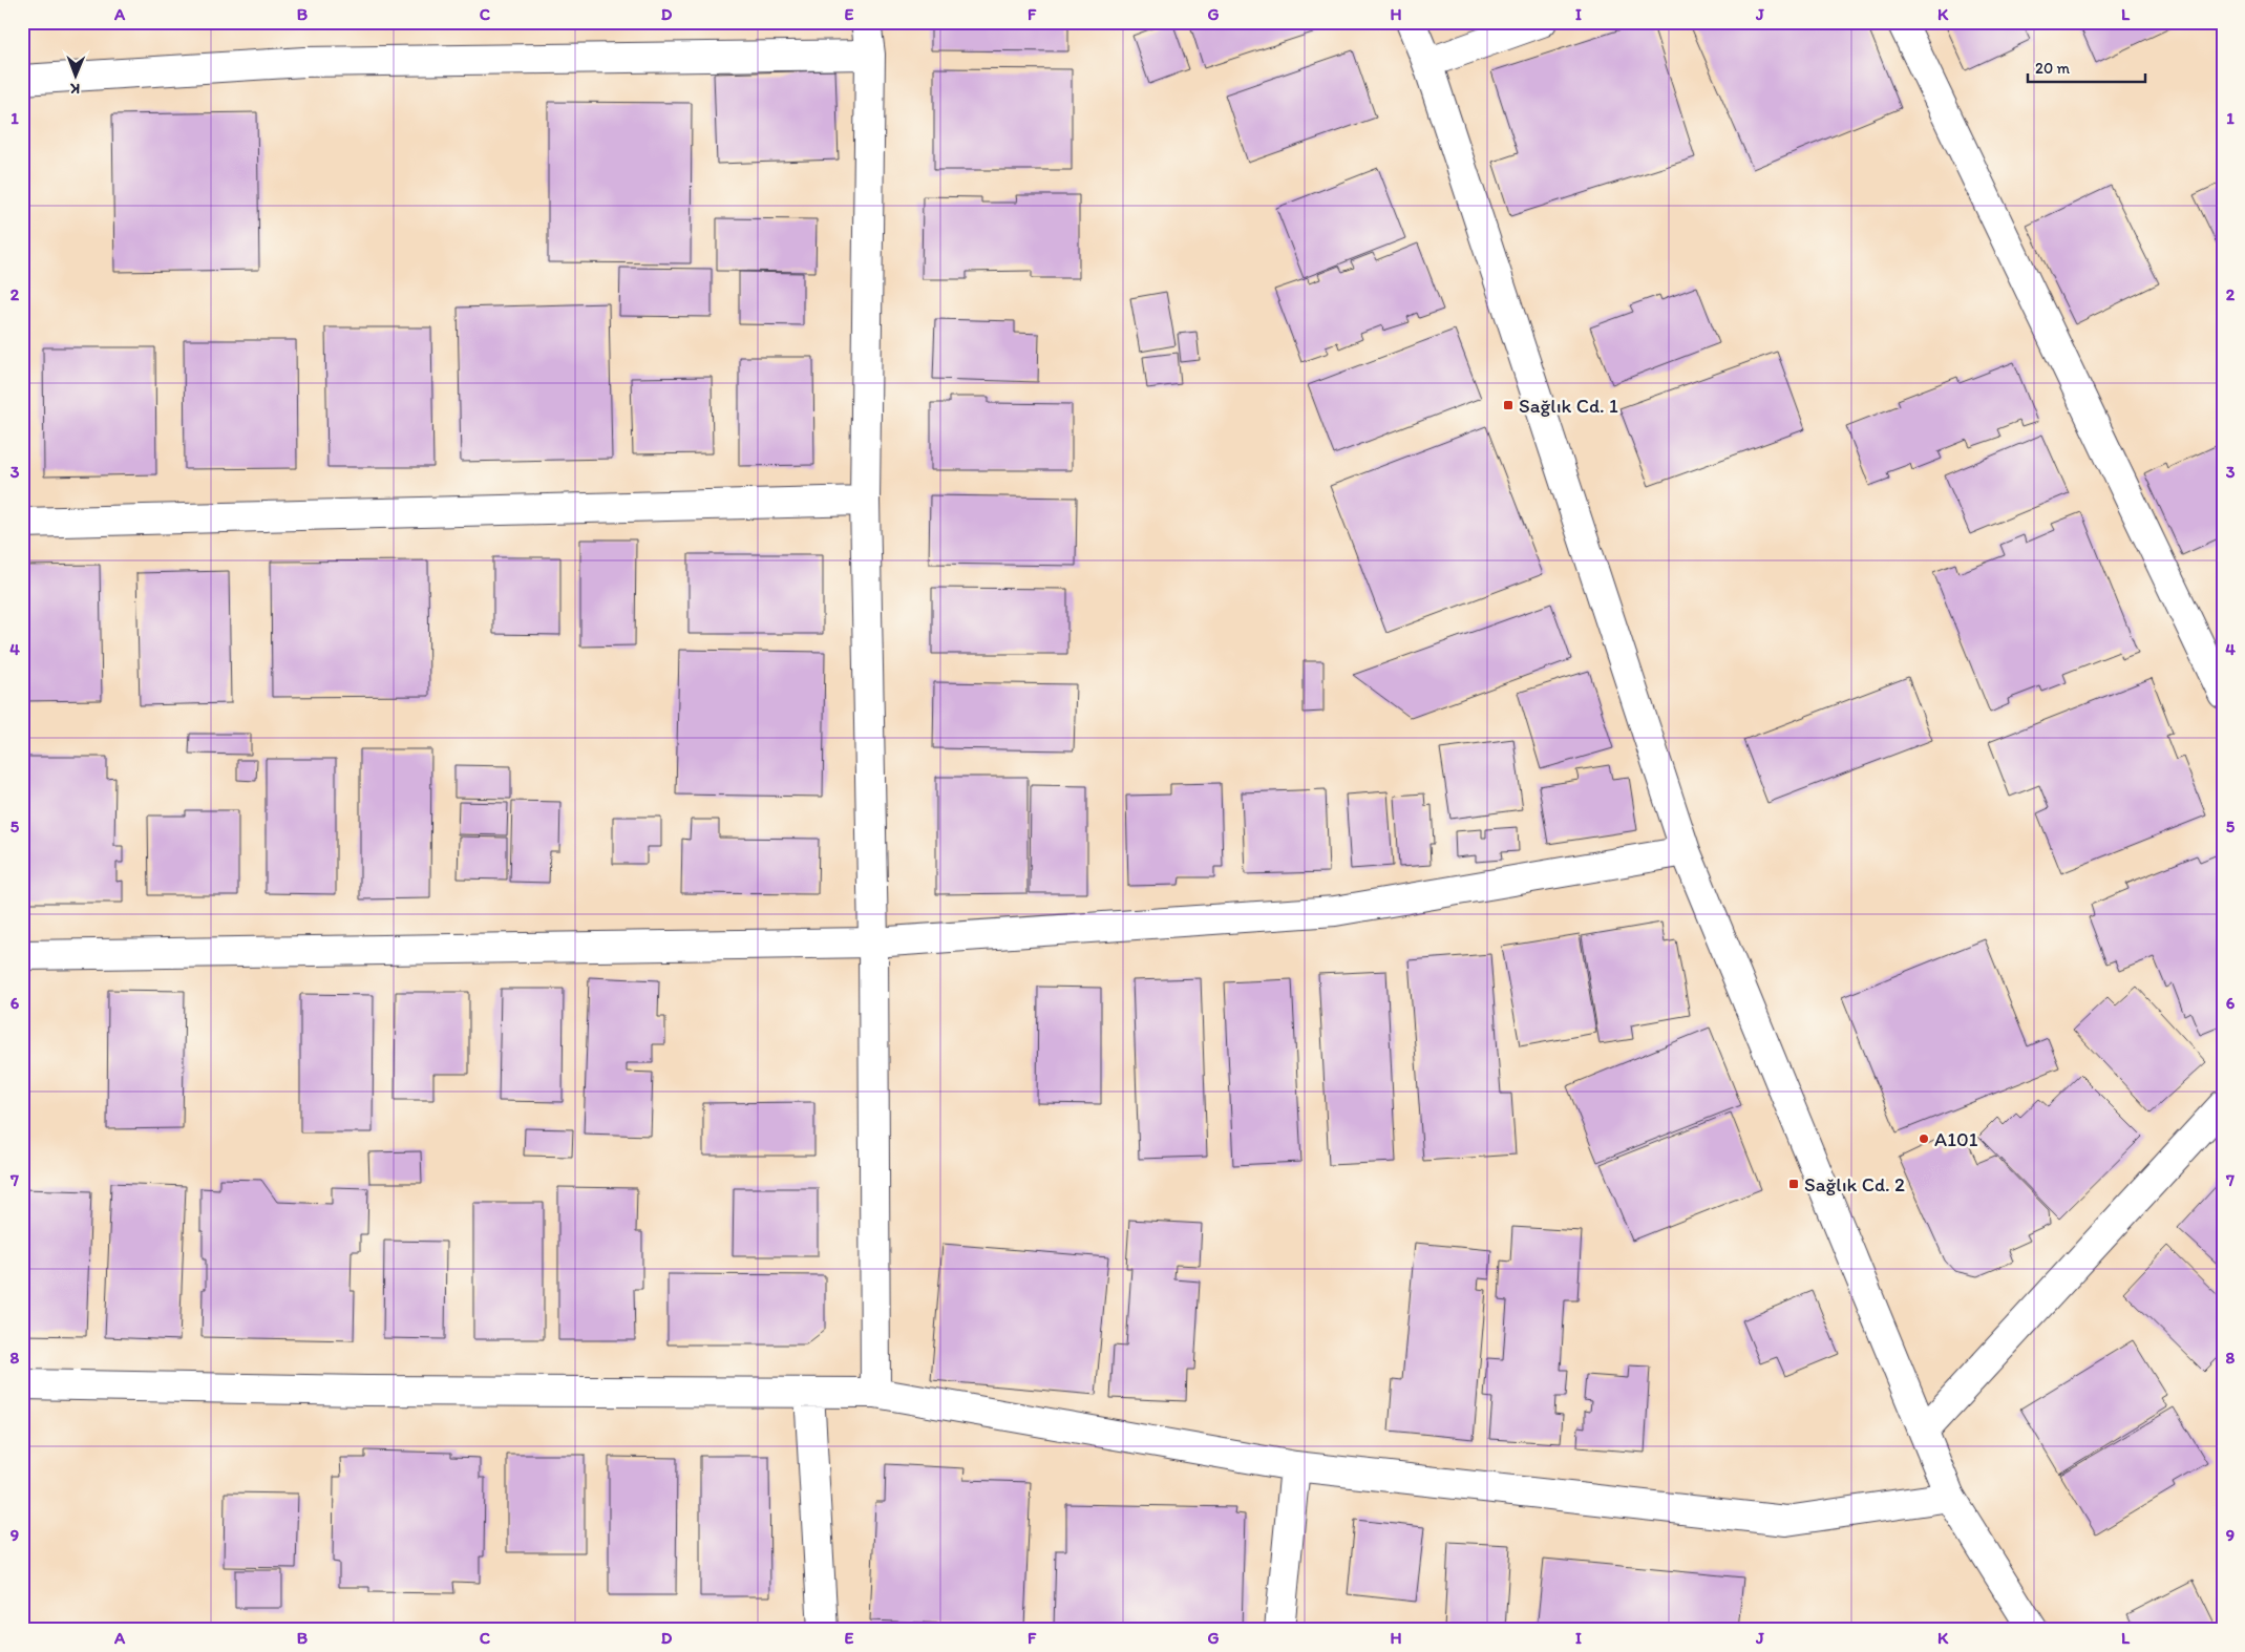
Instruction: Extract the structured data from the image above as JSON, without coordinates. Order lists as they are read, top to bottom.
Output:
{
  "places": {
    "transit": ["Sağlık Cd. 1", "Sağlık Cd. 2"],
    "other": ["A101"]
  },
  "scale_bar": "20 m",
  "north": "bottom",
  "grid": {
    "columns": [
      "A",
      "B",
      "C",
      "D",
      "E",
      "F",
      "G",
      "H",
      "I",
      "J",
      "K",
      "L"
    ],
    "rows": [
      "1",
      "2",
      "3",
      "4",
      "5",
      "6",
      "7",
      "8",
      "9"
    ]
  }
}
